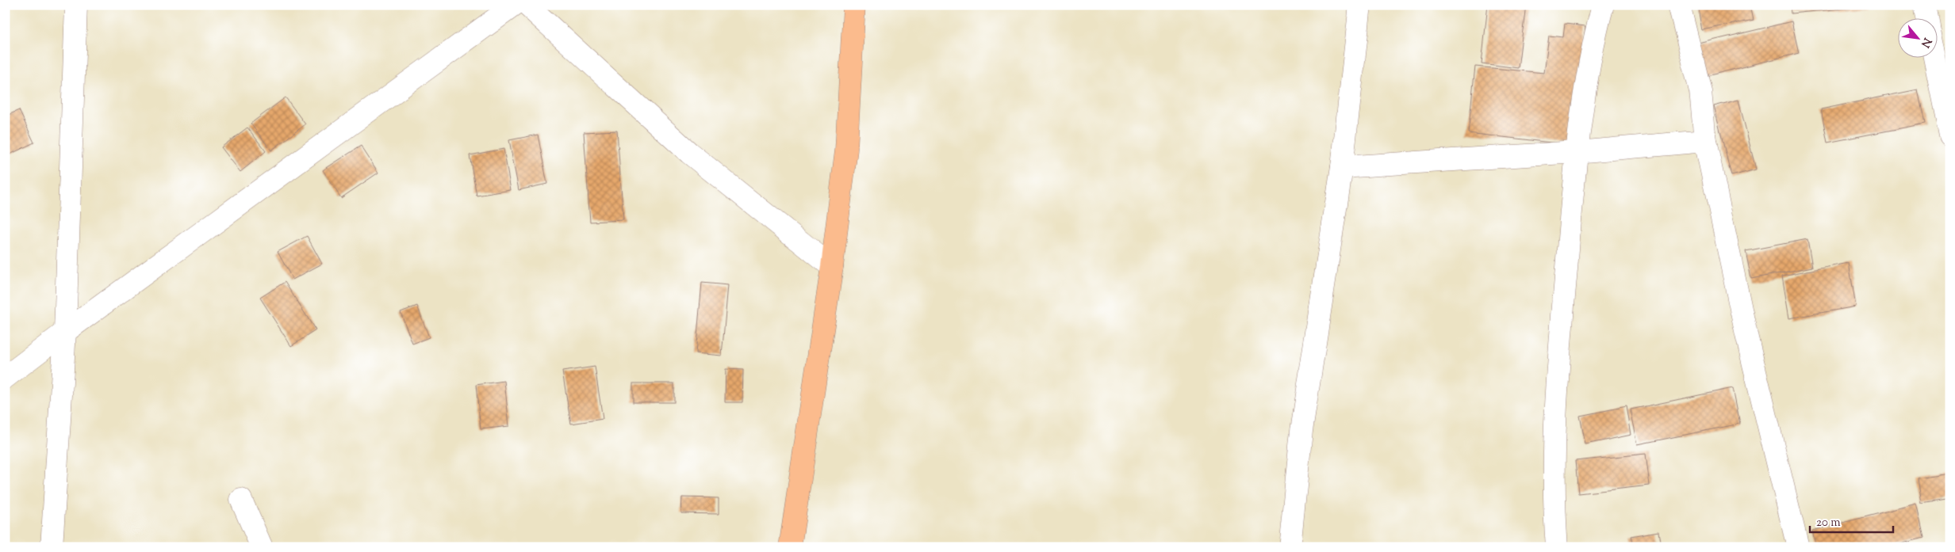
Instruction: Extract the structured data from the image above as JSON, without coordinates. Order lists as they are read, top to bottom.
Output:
{
  "scale_bar": "20 m",
  "north": "bottom right"
}
